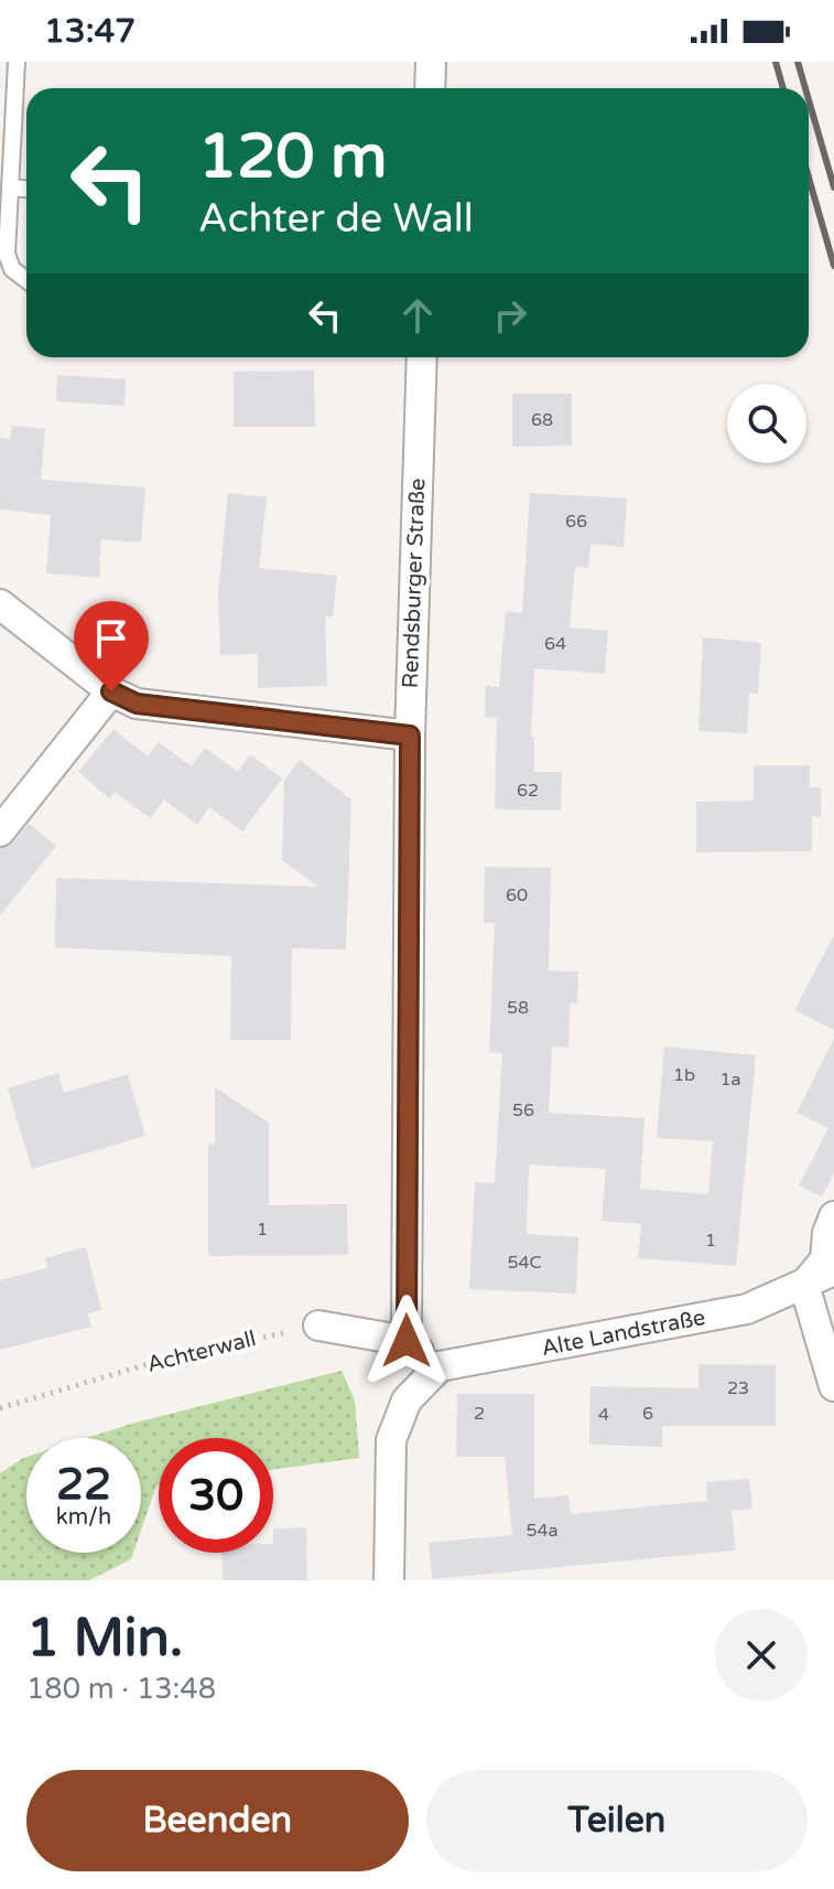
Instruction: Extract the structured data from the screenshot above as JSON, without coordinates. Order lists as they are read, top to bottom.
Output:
{
  "streets": {
    "street": ["Rendsburger Straße", "Alte Landstraße"],
    "path": ["Achterwall"]
  },
  "house_numbers": [
    "68",
    "66",
    "64",
    "62",
    "60",
    "58",
    "1b",
    "1a",
    "56",
    "1",
    "1",
    "54C",
    "23",
    "2",
    "6",
    "4",
    "54a"
  ],
  "page": {
    "status": "13:47",
    "turn": ["120 m", "Achter de Wall"],
    "speed": "22 km/h",
    "limit": "30",
    "heading": ["1 Min.", "180 m · 13:48"],
    "buttons": ["Beenden", "Teilen"]
  }
}
